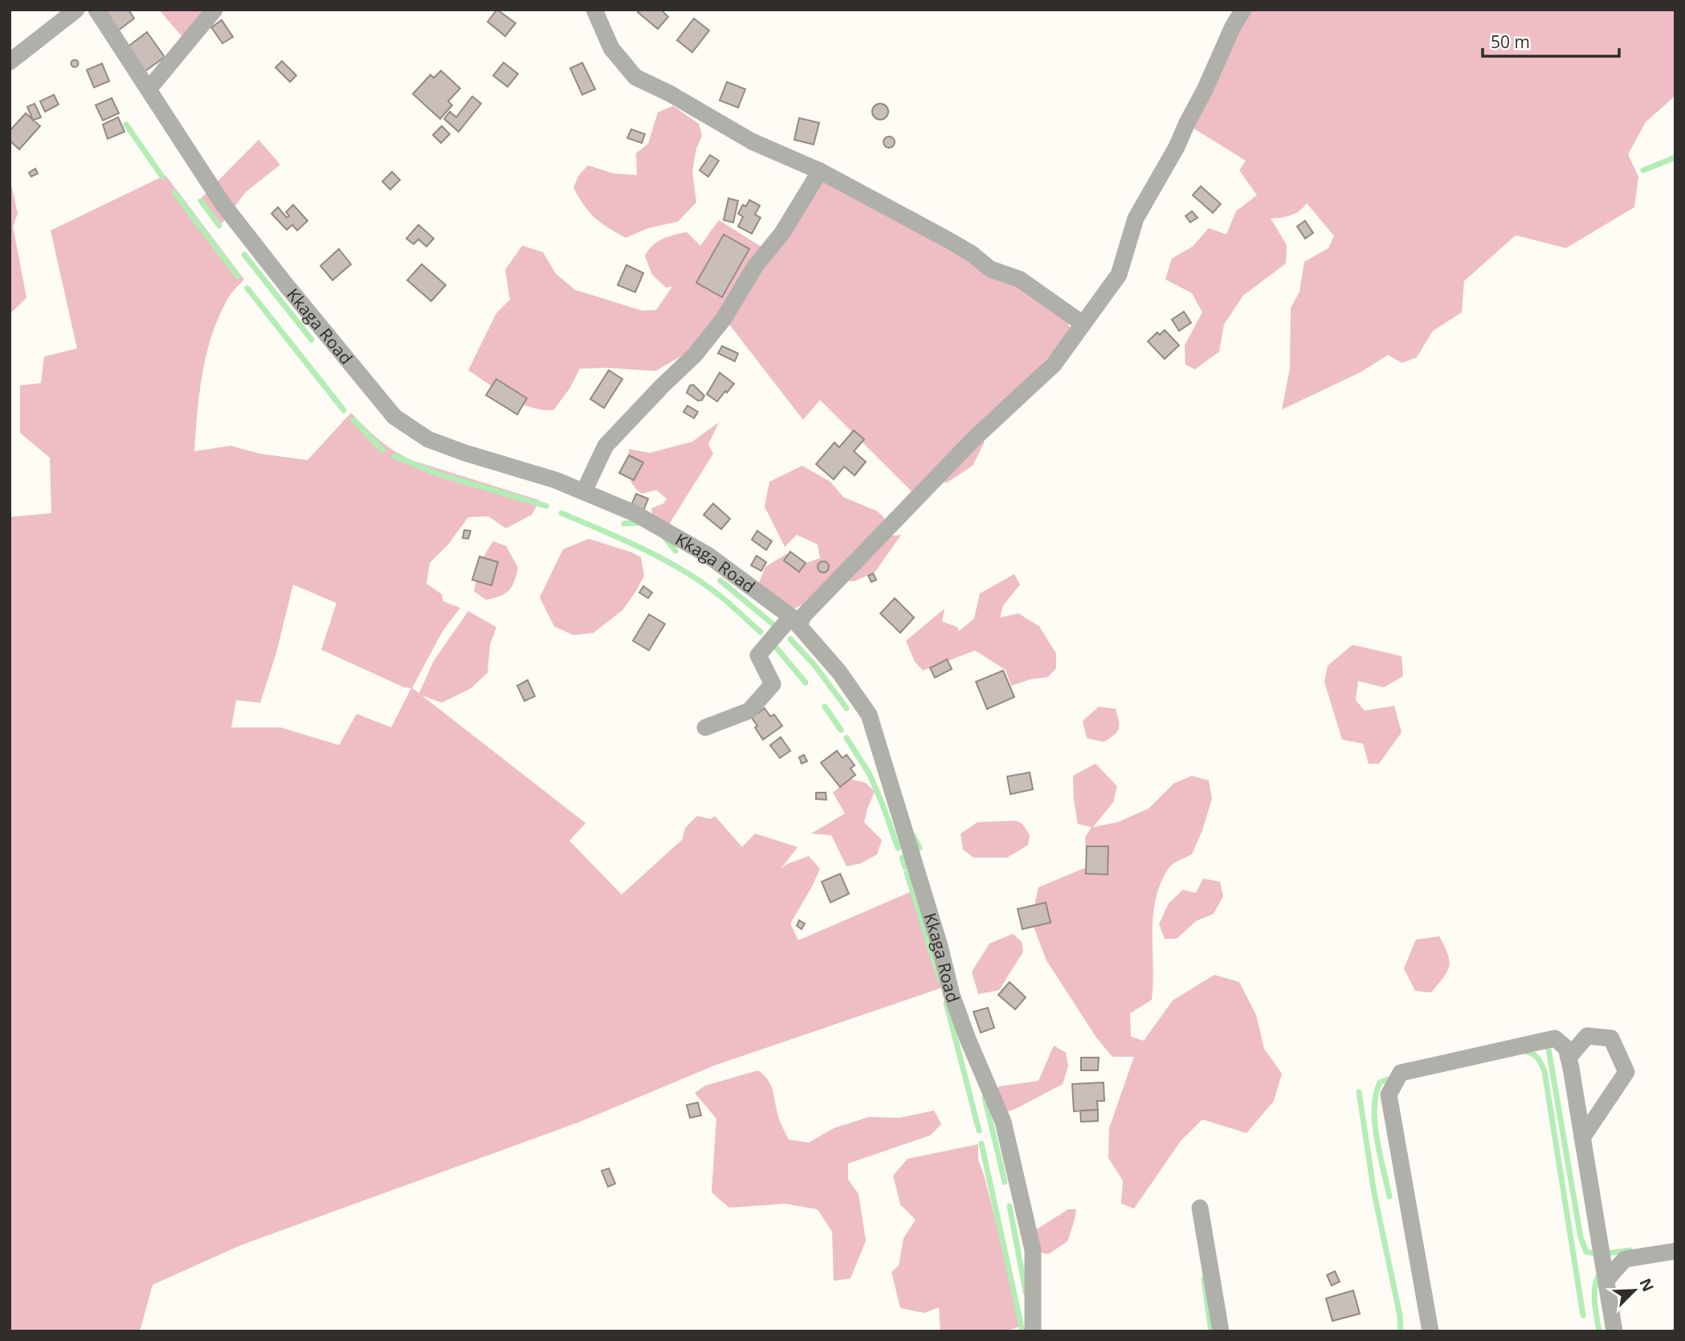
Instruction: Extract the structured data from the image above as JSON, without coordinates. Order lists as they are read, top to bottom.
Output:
{
  "streets": {
    "street": ["Kkaga Road"]
  },
  "scale_bar": "50 m",
  "north": "top right"
}
